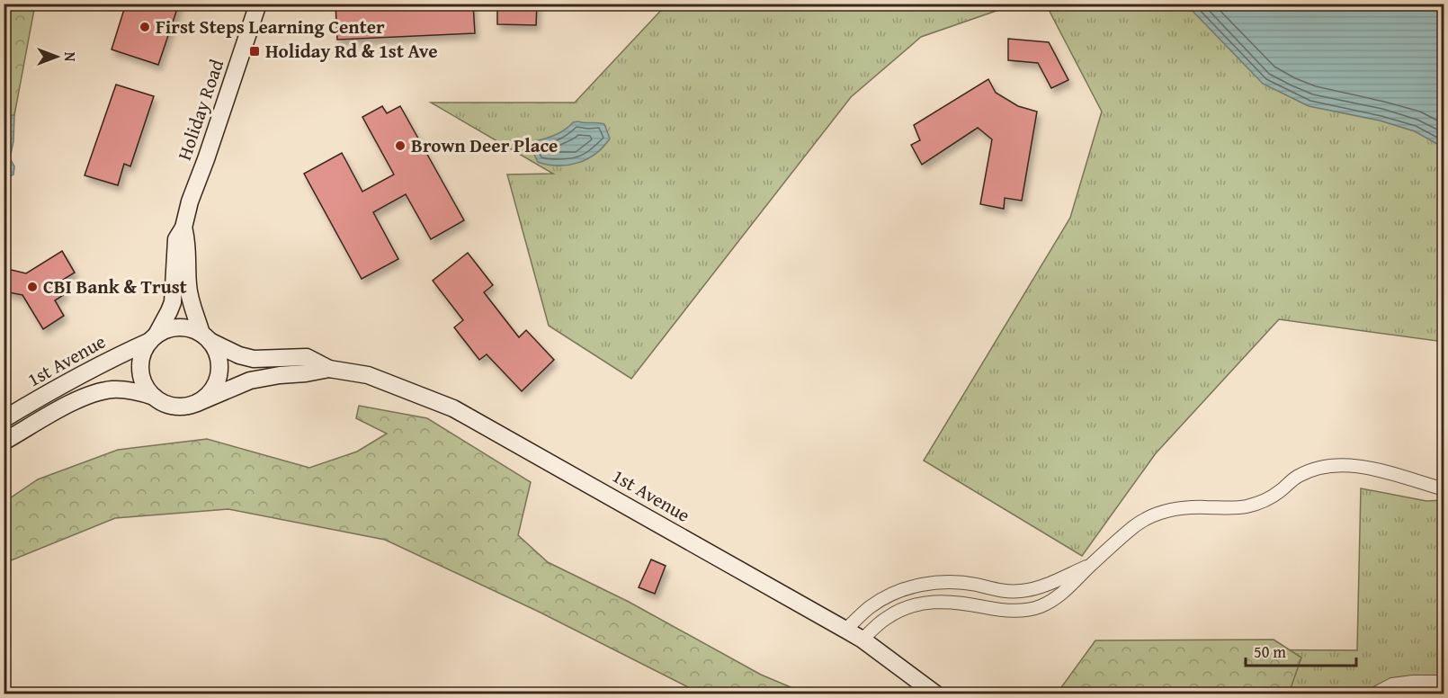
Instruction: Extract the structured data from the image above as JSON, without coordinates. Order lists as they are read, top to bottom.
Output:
{
  "streets": {
    "main road": ["Holiday Road", "1st Avenue"]
  },
  "crossings": [
    ["Holiday Road", "1st Avenue"]
  ],
  "places": {
    "other": ["First Steps Learning Center", "Brown Deer Place", "CBI Bank & Trust"],
    "transit": ["Holiday Rd & 1st Ave"]
  },
  "scale_bar": "50 m",
  "north": "right"
}
